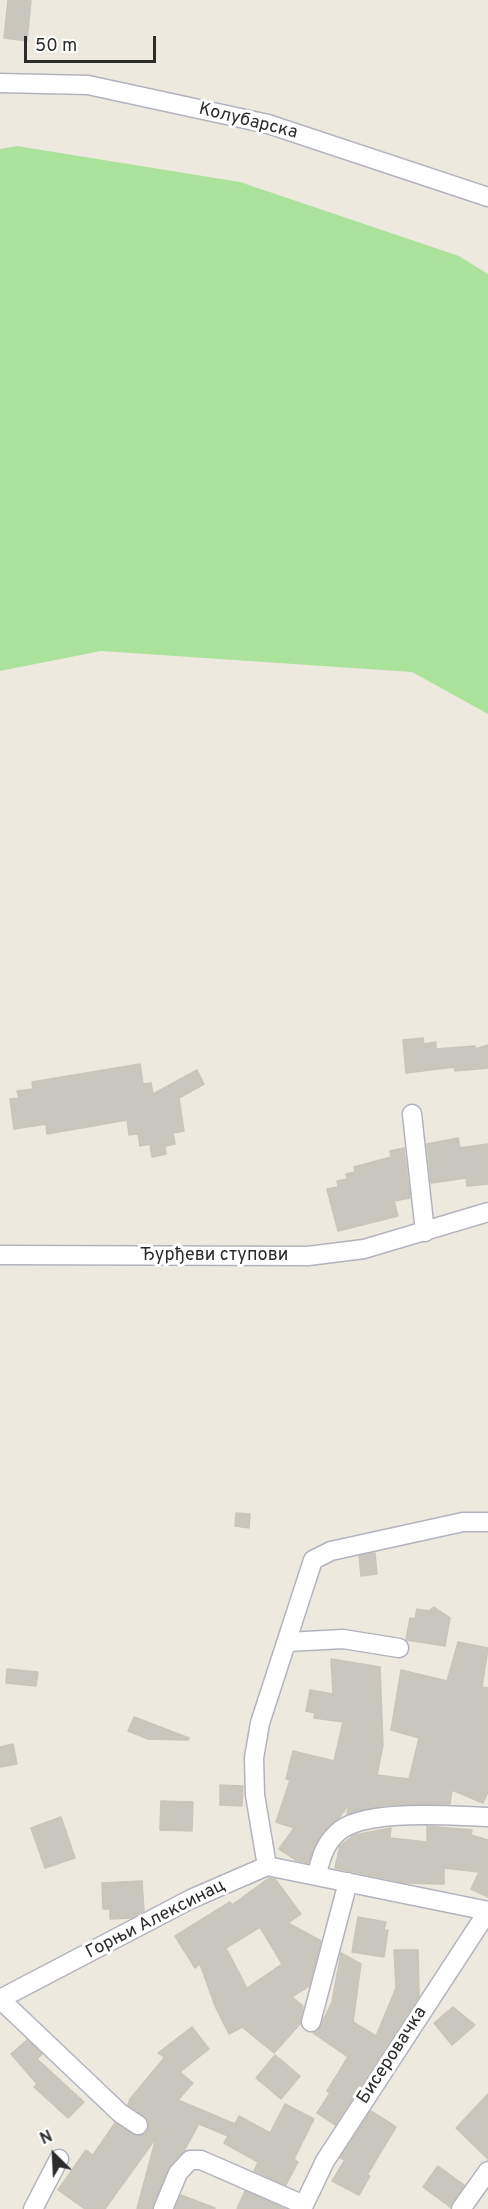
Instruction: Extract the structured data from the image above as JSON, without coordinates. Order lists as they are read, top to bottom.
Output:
{
  "streets": {
    "street": [
      "Колубарска",
      "Ђурђеви ступови",
      "Горњи Алексинац",
      "Бисеровачка"
    ]
  },
  "scale_bar": "50 m",
  "north": "top left"
}
